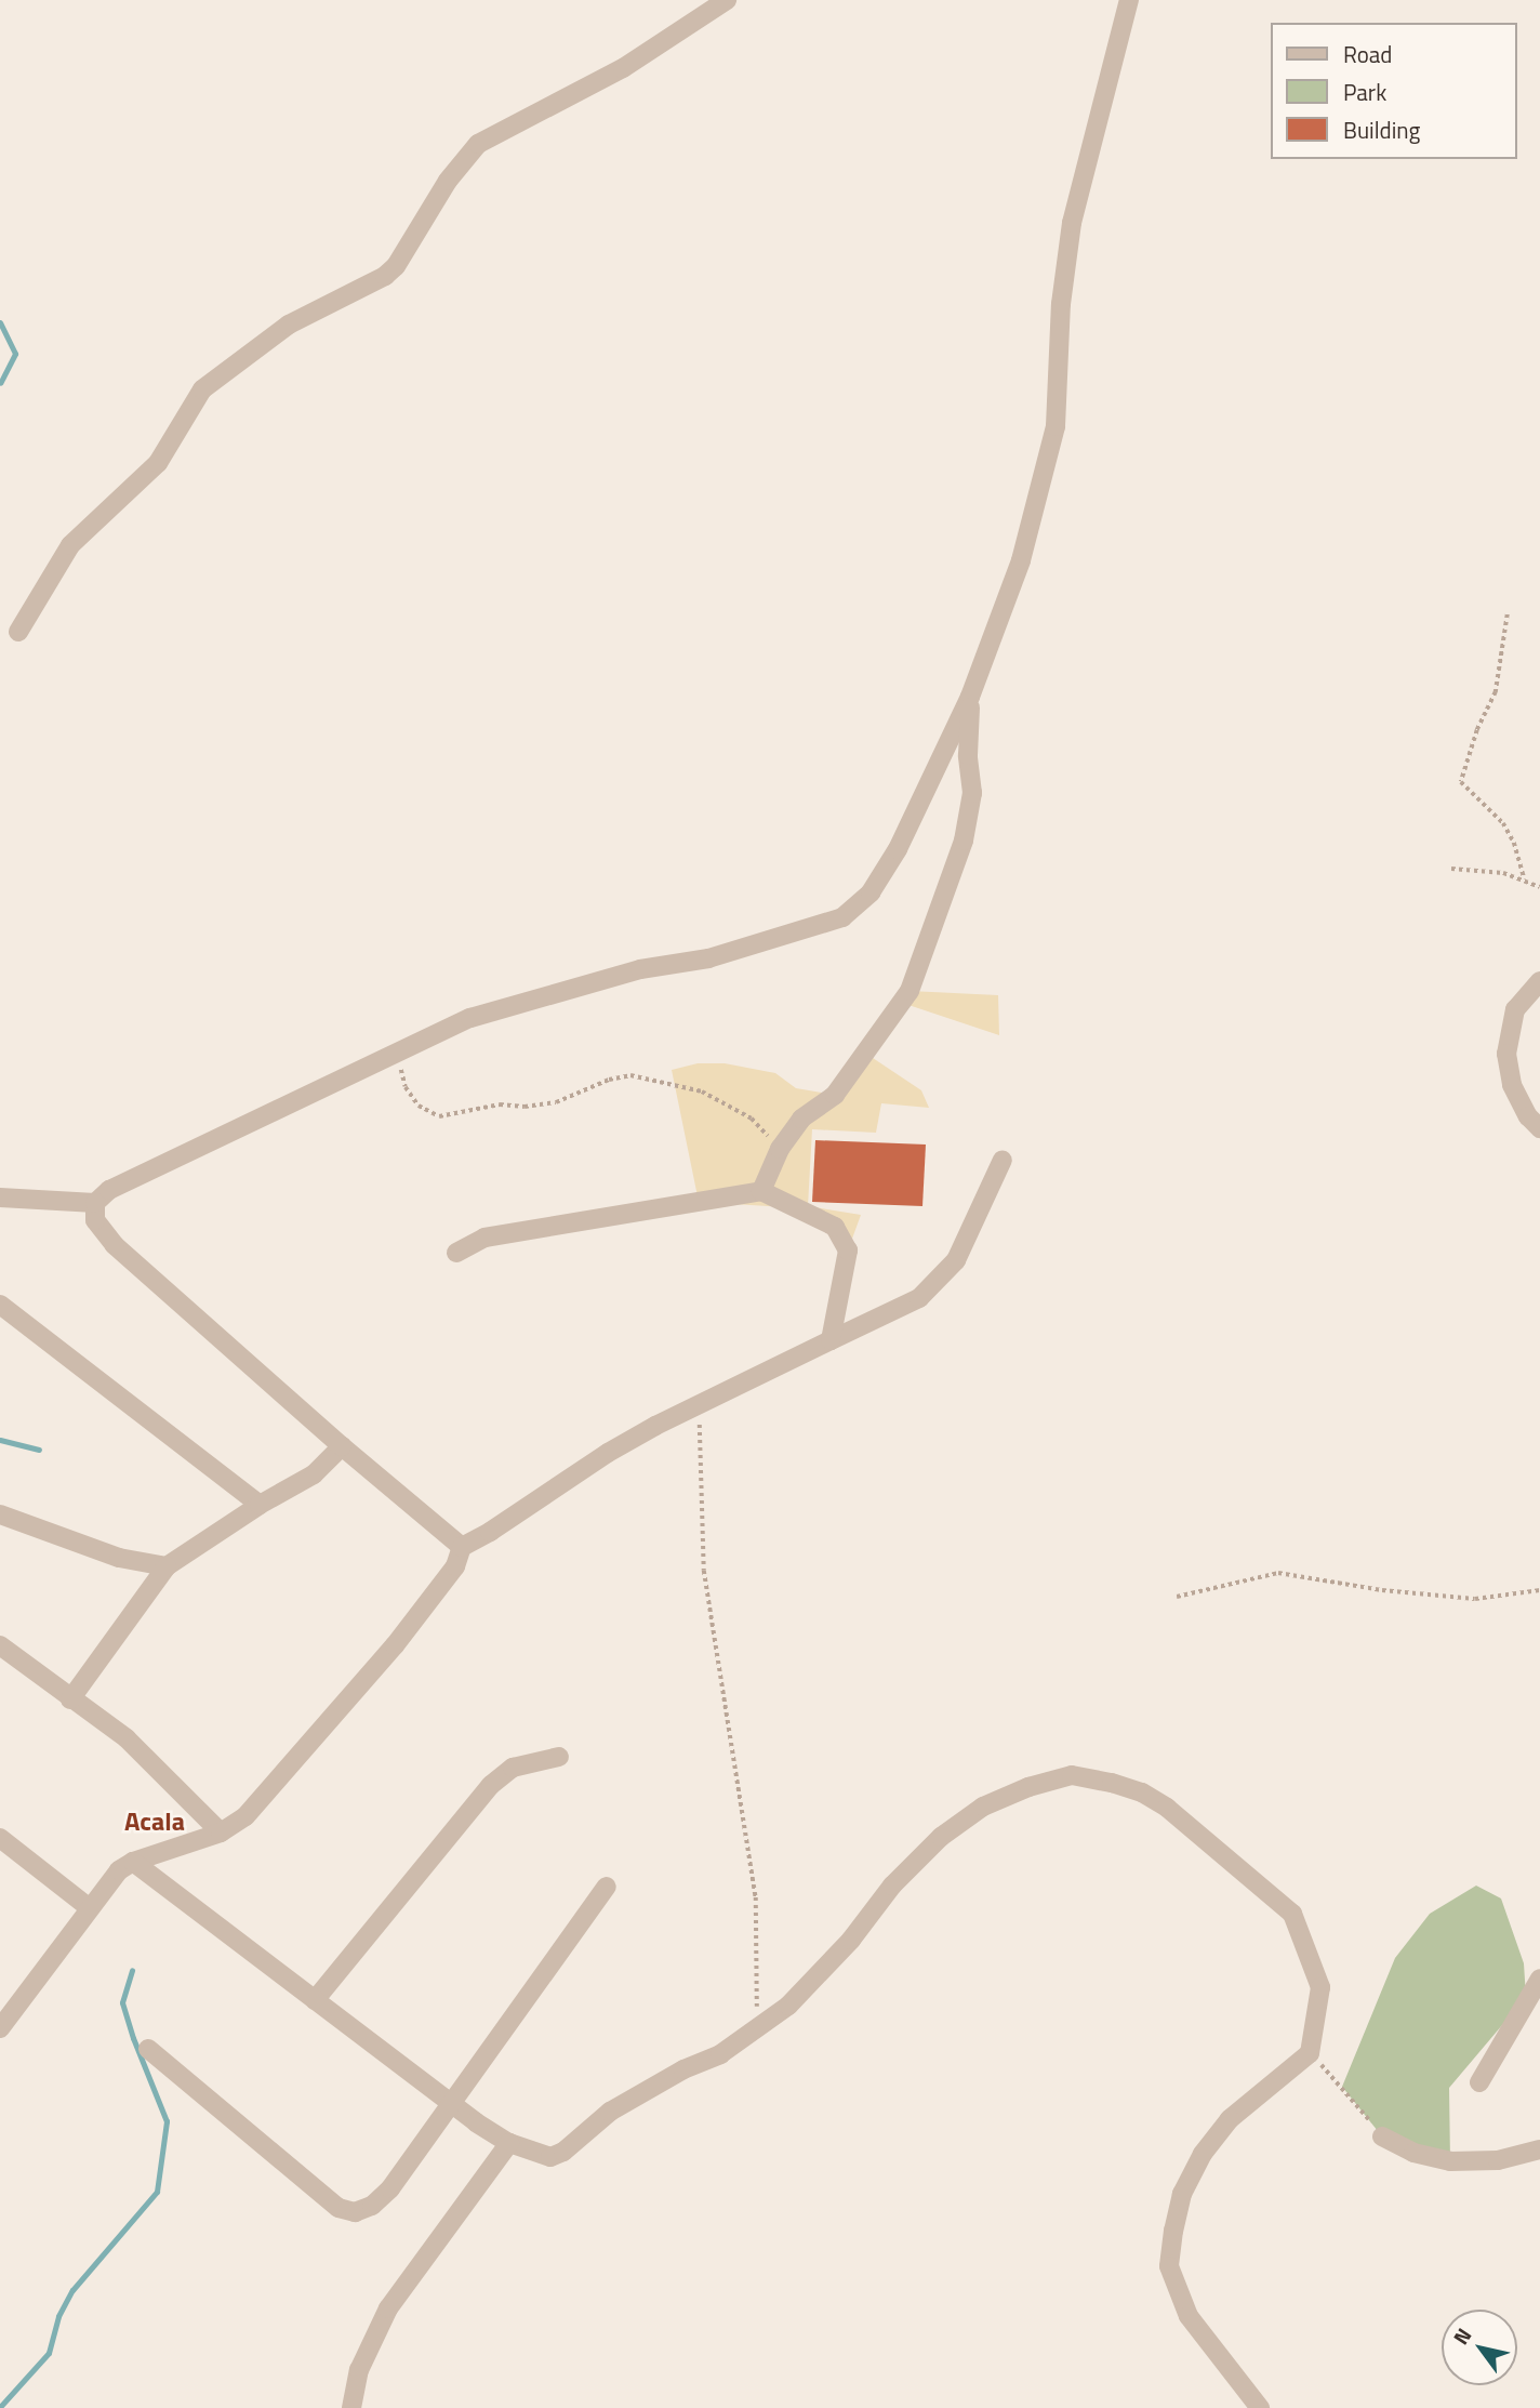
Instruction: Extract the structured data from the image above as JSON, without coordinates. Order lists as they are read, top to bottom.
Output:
{
  "districts": ["Acala"],
  "legend": ["Road", "Park", "Building"],
  "north": "top left"
}
